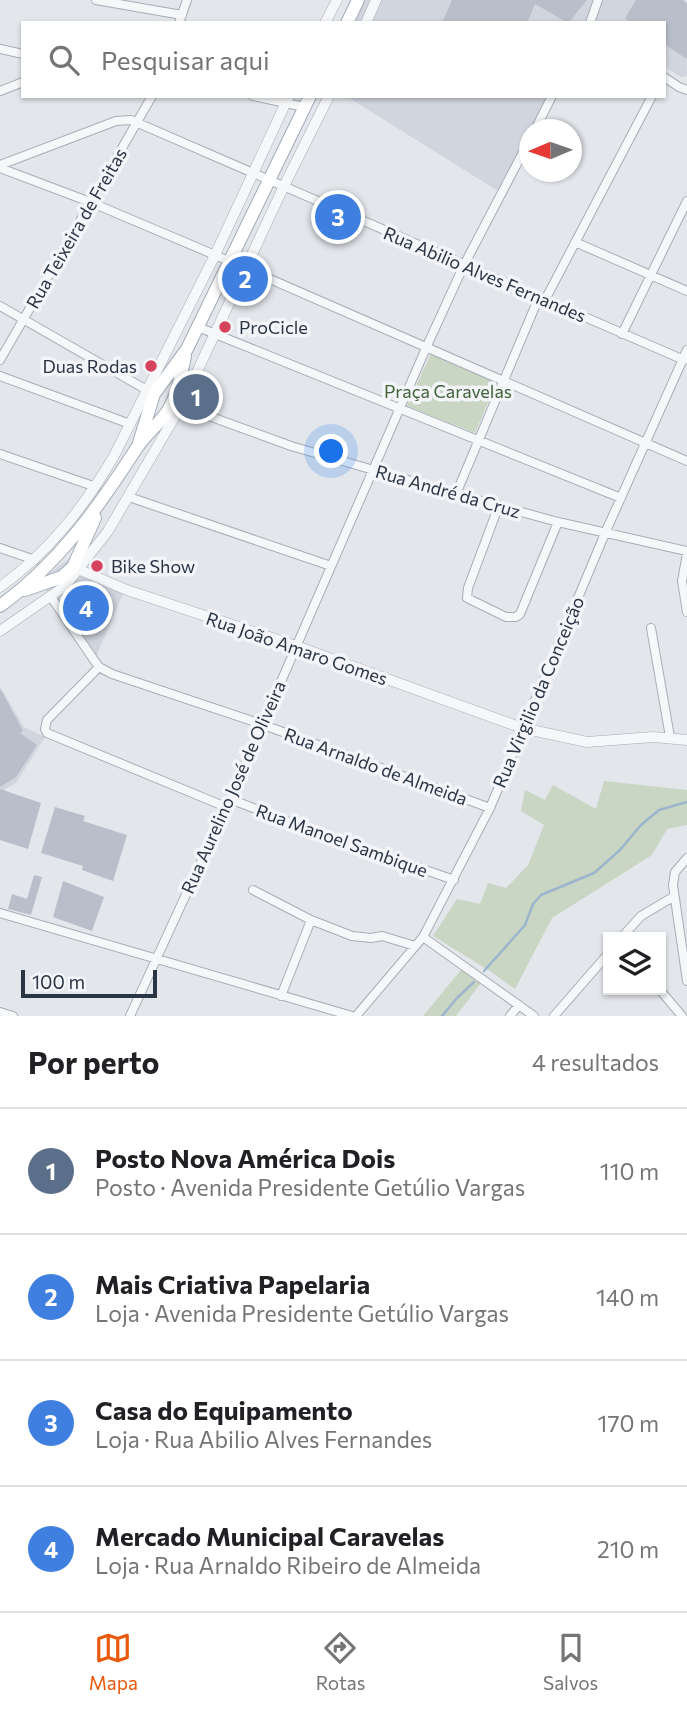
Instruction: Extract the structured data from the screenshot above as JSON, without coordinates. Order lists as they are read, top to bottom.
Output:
{
  "streets": {
    "street": [
      "Rua Teixeira de Freitas",
      "Rua Abilio Alves Fernandes",
      "Rua André da Cruz",
      "Rua João Amaro Gomes",
      "Rua Virgilio da Conceição",
      "Rua Arnaldo de Almeida",
      "Rua Aurelino José de Oliveira",
      "Rua Manoel Sambique"
    ]
  },
  "crossings": [
    ["Rua Teixeira de Freitas", "Rua Abilio Alves Fernandes"],
    ["Rua Abilio Alves Fernandes", "Rua Virgilio da Conceição"],
    ["Rua Abilio Alves Fernandes", "Rua Aurelino José de Oliveira"],
    ["Rua André da Cruz", "Rua Virgilio da Conceição"],
    ["Rua André da Cruz", "Rua Aurelino José de Oliveira"],
    ["Rua João Amaro Gomes", "Rua Virgilio da Conceição"],
    ["Rua João Amaro Gomes", "Rua Aurelino José de Oliveira"],
    ["Rua Virgilio da Conceição", "Rua Arnaldo de Almeida"],
    ["Rua Virgilio da Conceição", "Rua Manoel Sambique"],
    ["Rua Arnaldo de Almeida", "Rua Aurelino José de Oliveira"],
    ["Rua Arnaldo de Almeida", "Rua Manoel Sambique"],
    ["Rua Aurelino José de Oliveira", "Rua Manoel Sambique"]
  ],
  "parks": ["Praça Caravelas"],
  "places": ["ProCicle", "Duas Rodas", "Bike Show"],
  "scale_bar": "100 m",
  "north": "left",
  "page": {
    "search": "Pesquisar aqui",
    "pins": [
      "3",
      "2",
      "1",
      "4"
    ],
    "scale": "100 m",
    "heading": ["Por perto", "4 resultados"],
    "list": [
      {
        "mark": "1",
        "name": "Posto Nova América Dois",
        "note": "Posto · Avenida Presidente Getúlio Vargas",
        "value": "110 m"
      },
      {
        "mark": "2",
        "name": "Mais Criativa Papelaria",
        "note": "Loja · Avenida Presidente Getúlio Vargas",
        "value": "140 m"
      },
      {
        "mark": "3",
        "name": "Casa do Equipamento",
        "note": "Loja · Rua Abilio Alves Fernandes",
        "value": "170 m"
      },
      {
        "mark": "4",
        "name": "Mercado Municipal Caravelas",
        "note": "Loja · Rua Arnaldo Ribeiro de Almeida",
        "value": "210 m"
      }
    ],
    "nav": ["Mapa", "Rotas", "Salvos"]
  }
}
